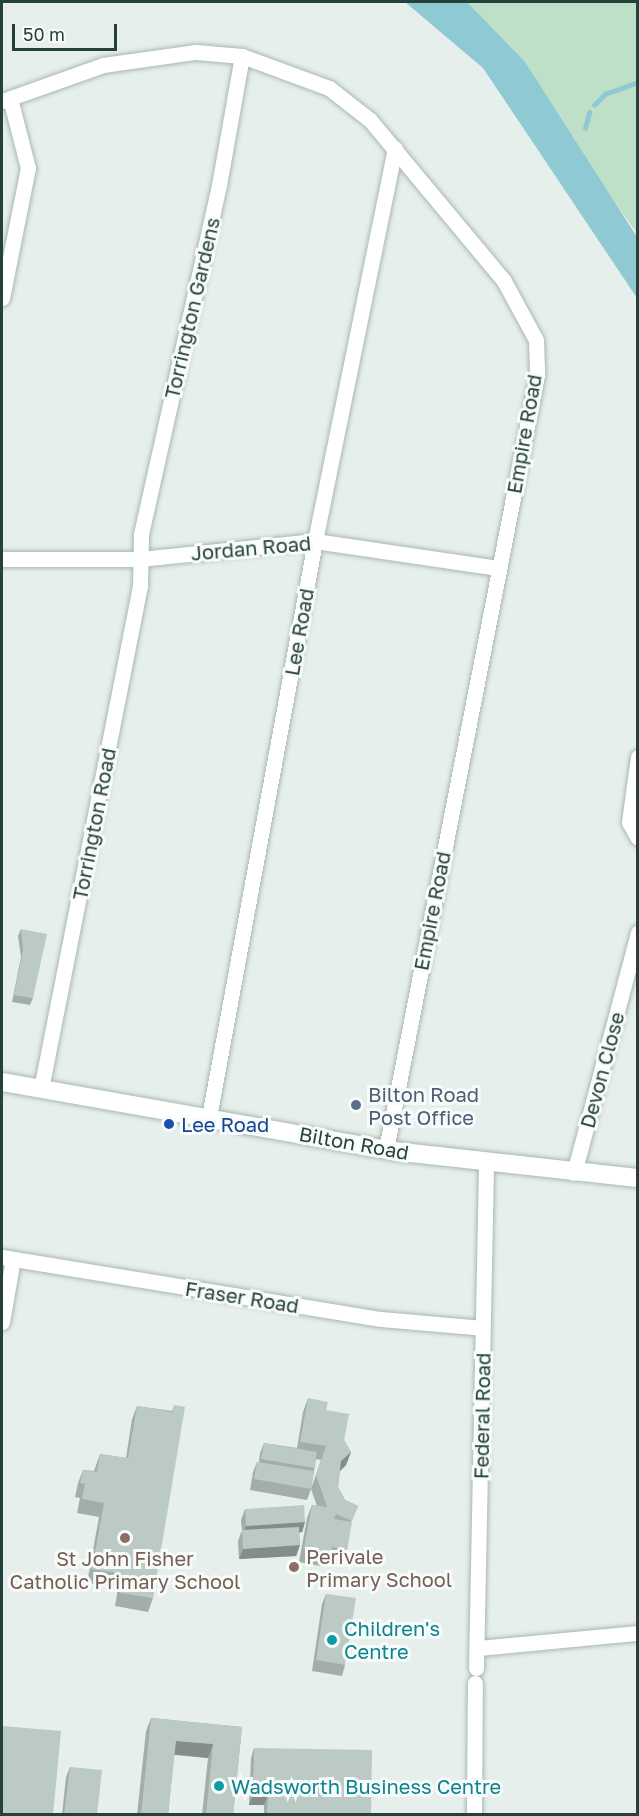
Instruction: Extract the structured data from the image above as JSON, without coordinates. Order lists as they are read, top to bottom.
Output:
{
  "streets": {
    "street": [
      "Torrington Gardens",
      "Empire Road",
      "Jordan Road",
      "Lee Road",
      "Torrington Road",
      "Devon Close",
      "Bilton Road",
      "Fraser Road",
      "Federal Road"
    ]
  },
  "crossings": [
    ["Torrington Gardens", "Empire Road"],
    ["Torrington Gardens", "Jordan Road"],
    ["Torrington Gardens", "Torrington Road"],
    ["Empire Road", "Jordan Road"],
    ["Empire Road", "Lee Road"],
    ["Empire Road", "Bilton Road"],
    ["Jordan Road", "Lee Road"],
    ["Jordan Road", "Torrington Road"],
    ["Lee Road", "Bilton Road"],
    ["Torrington Road", "Bilton Road"],
    ["Devon Close", "Bilton Road"],
    ["Bilton Road", "Federal Road"],
    ["Fraser Road", "Federal Road"]
  ],
  "places": [
    "Bilton Road Post Office",
    "Lee Road",
    "St John Fisher Catholic Primary School",
    "Perivale Primary School",
    "Children's Centre",
    "Wadsworth Business Centre"
  ],
  "scale_bar": "50 m"
}
